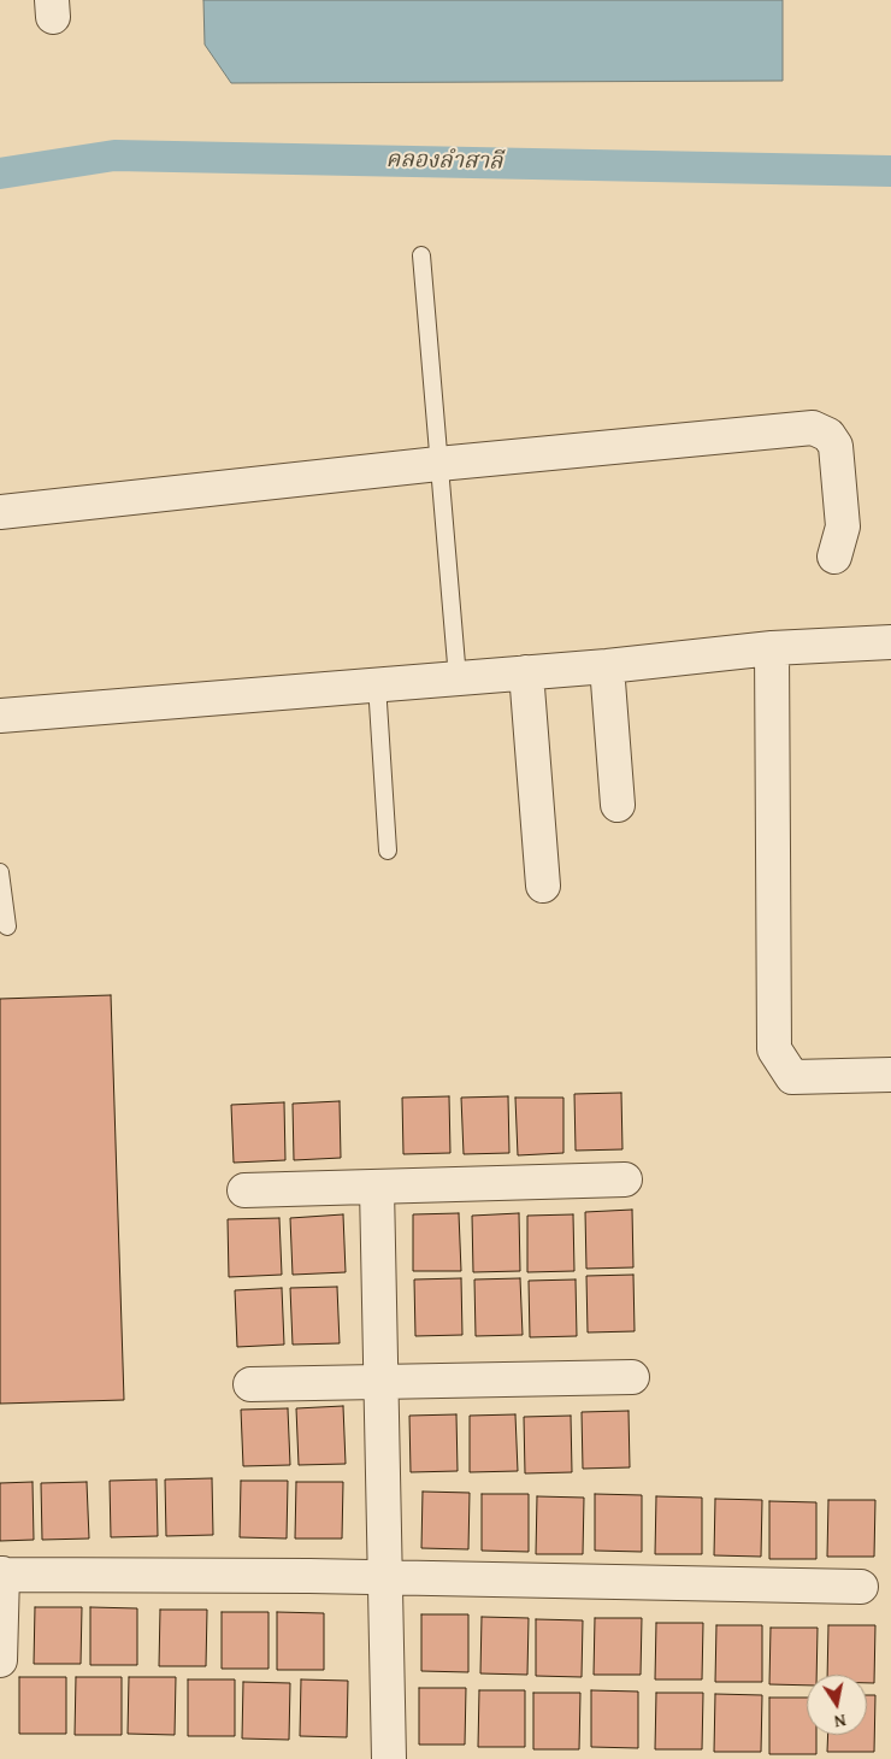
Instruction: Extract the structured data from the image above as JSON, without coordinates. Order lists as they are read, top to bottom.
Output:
{
  "water": ["คลองลำสาลี"],
  "north": "bottom"
}
